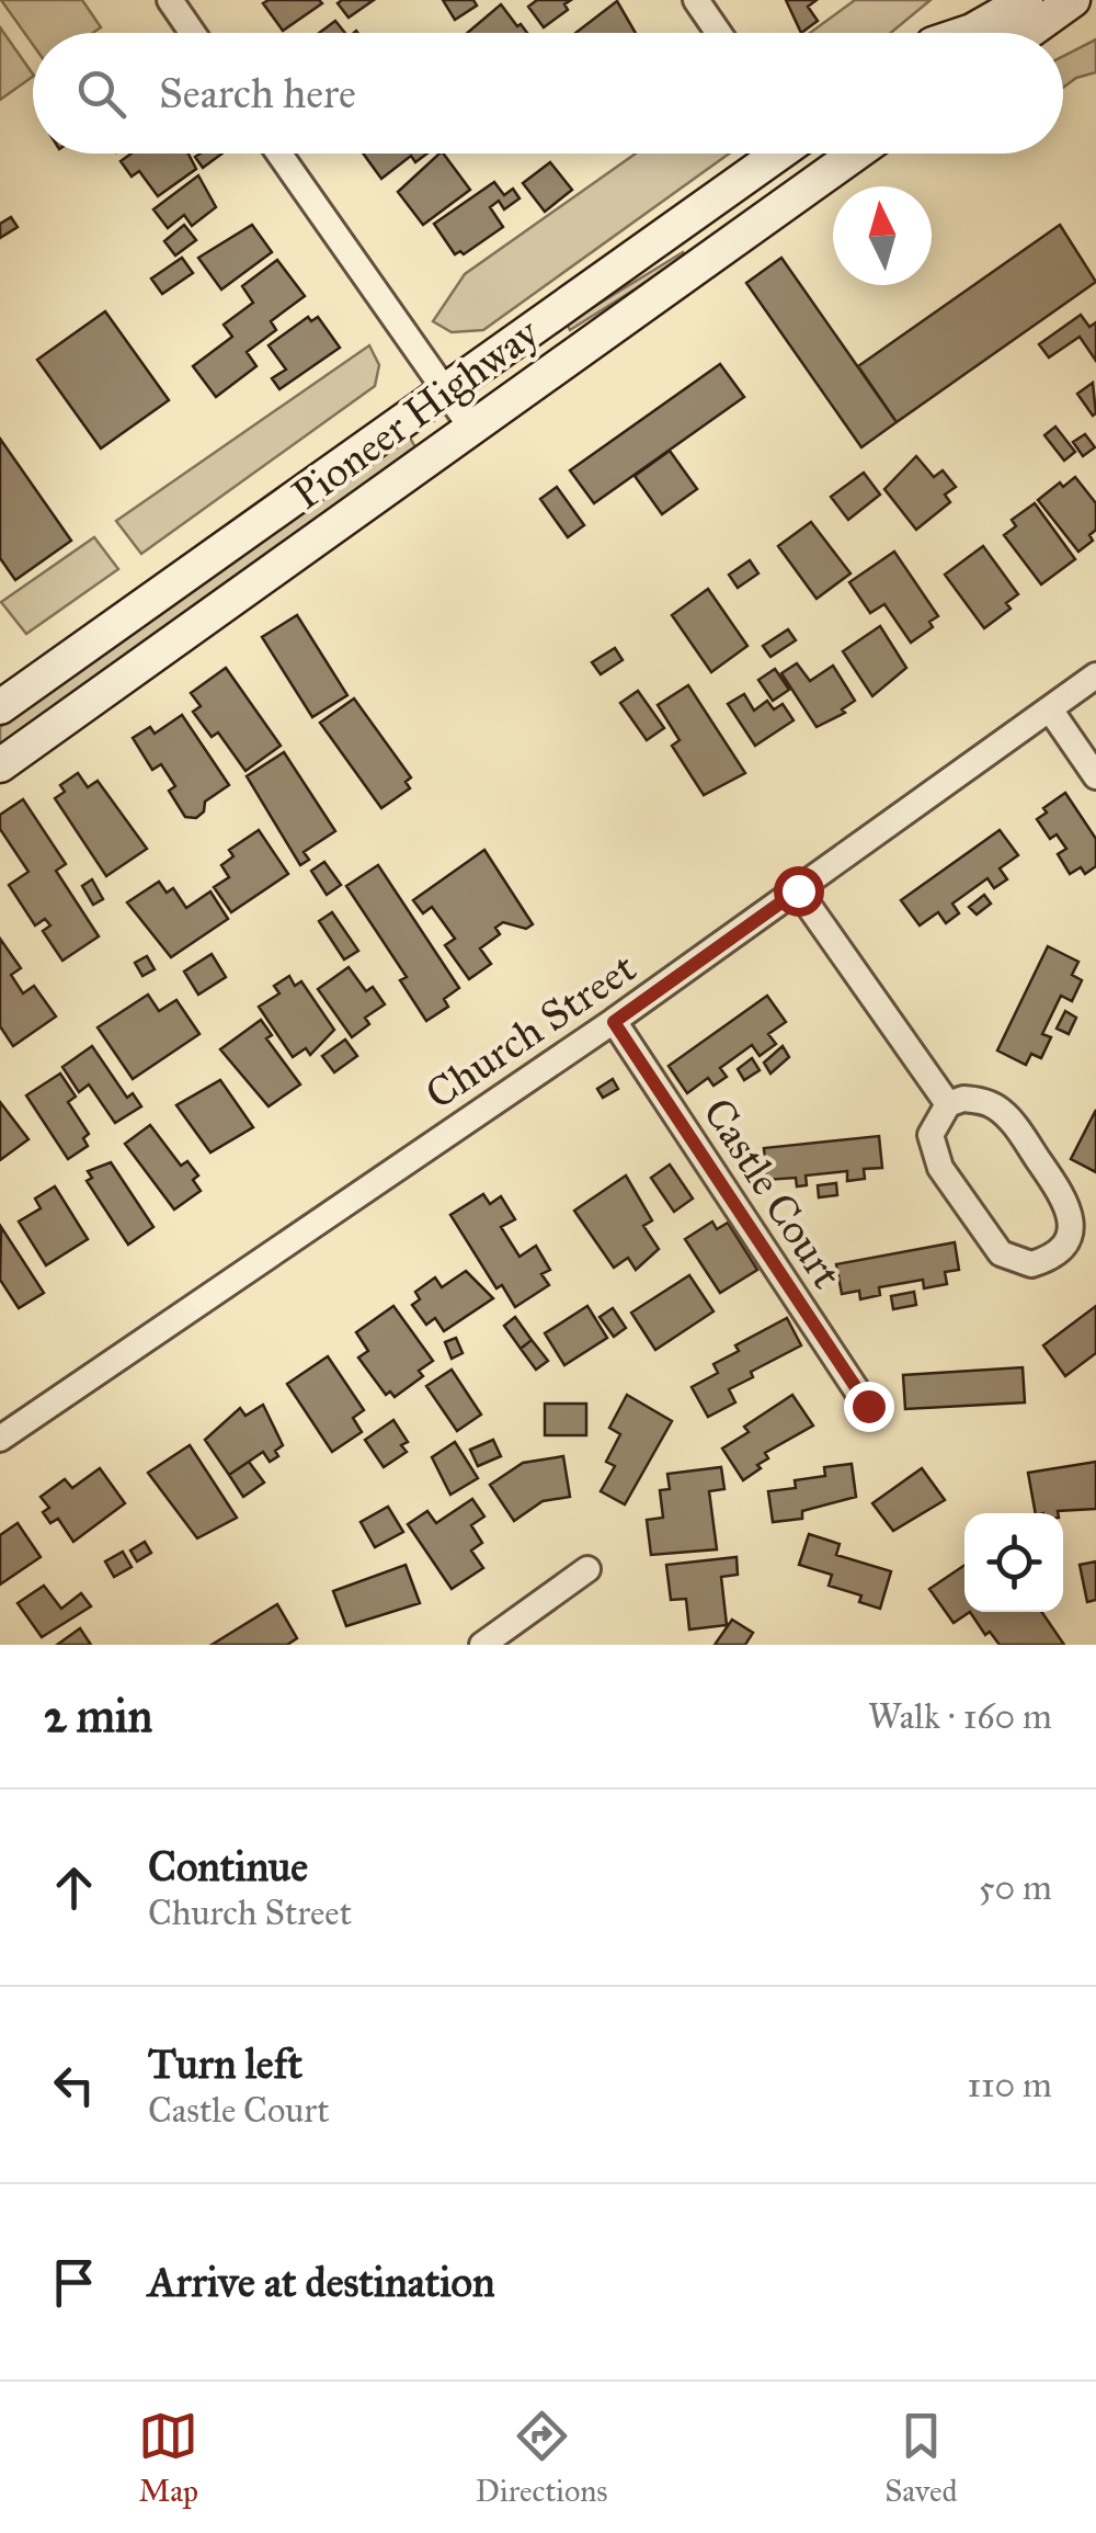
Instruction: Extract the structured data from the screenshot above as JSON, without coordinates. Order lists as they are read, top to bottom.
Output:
{
  "streets": {
    "main road": ["Pioneer Highway"],
    "street": ["Church Street", "Castle Court"]
  },
  "crossings": [
    ["Church Street", "Castle Court"]
  ],
  "north": "top",
  "page": {
    "search": "Search here",
    "heading": ["2 min", "Walk · 160 m"],
    "list": [
      ["Continue", "Church Street", "50 m"],
      ["Turn left", "Castle Court", "110 m"],
      "Arrive at destination"
    ],
    "nav": ["Map", "Directions", "Saved"]
  }
}
